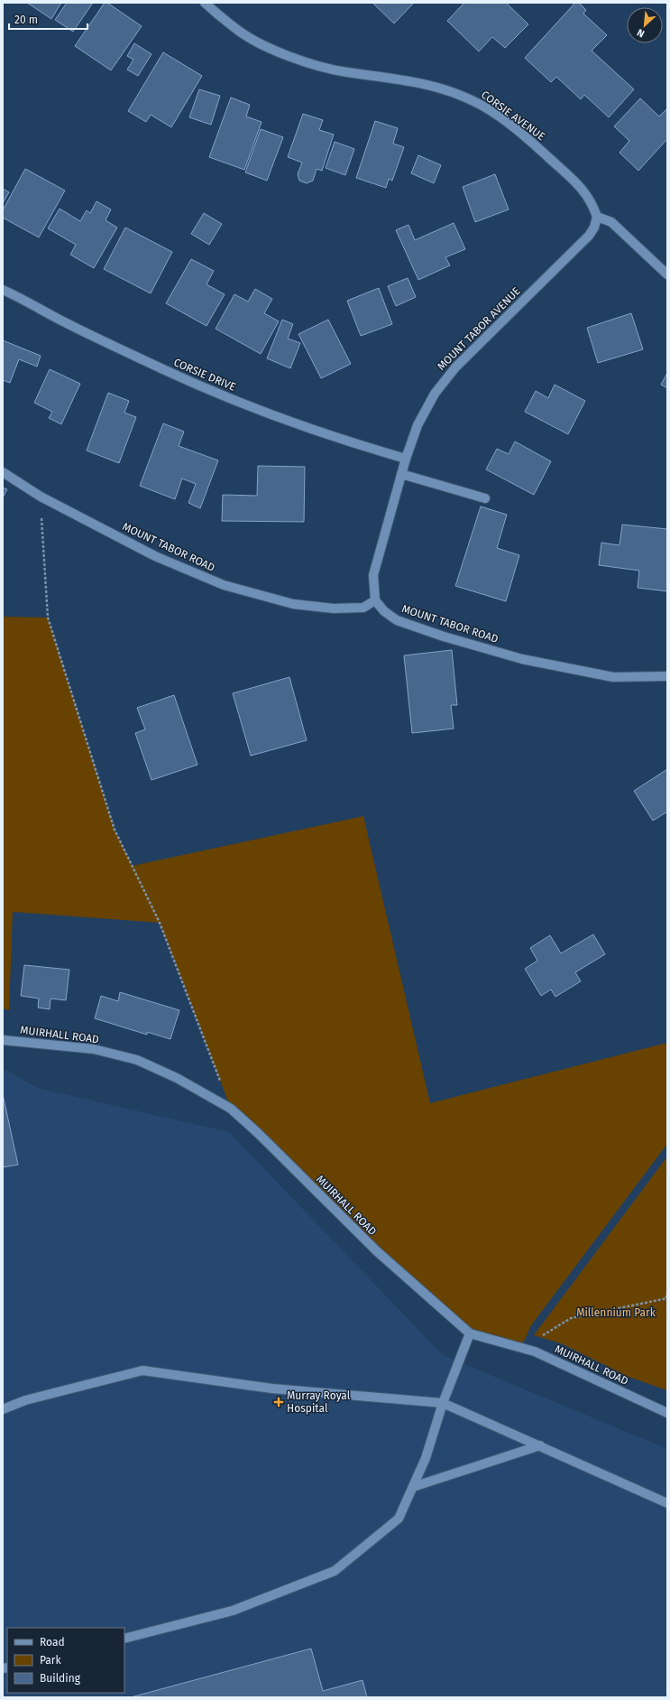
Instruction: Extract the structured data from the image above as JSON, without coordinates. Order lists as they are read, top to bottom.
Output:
{
  "streets": {
    "street": [
      "CORSIE AVENUE",
      "MOUNT TABOR AVENUE",
      "CORSIE DRIVE",
      "MOUNT TABOR ROAD",
      "MUIRHALL ROAD"
    ]
  },
  "crossings": [
    ["CORSIE AVENUE", "MOUNT TABOR AVENUE"],
    ["MOUNT TABOR AVENUE", "CORSIE DRIVE"],
    ["MOUNT TABOR AVENUE", "MOUNT TABOR ROAD"]
  ],
  "parks": ["Millennium Park"],
  "places": {
    "health": ["Murray Royal Hospital"]
  },
  "legend": ["Road", "Park", "Building"],
  "scale_bar": "20 m",
  "north": "bottom left"
}
